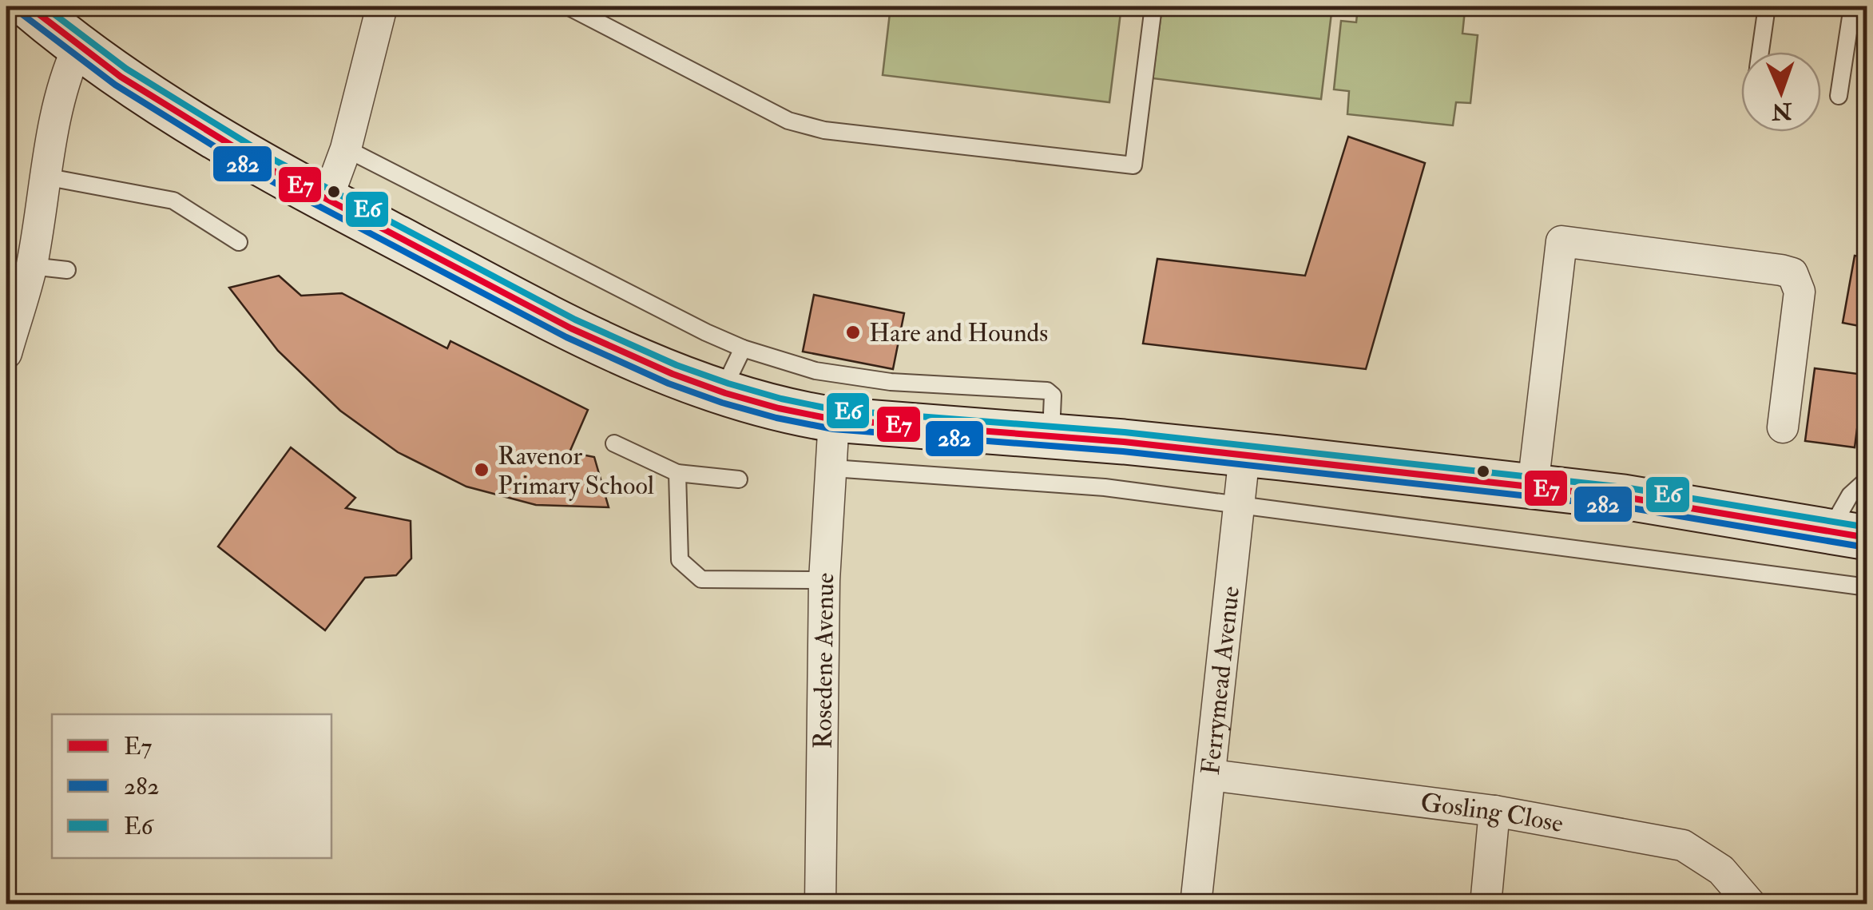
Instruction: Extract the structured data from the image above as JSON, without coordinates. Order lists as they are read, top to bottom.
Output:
{
  "streets": {
    "street": ["Rosedene Avenue", "Ferrymead Avenue", "Gosling Close"]
  },
  "crossings": [
    ["Ferrymead Avenue", "Gosling Close"]
  ],
  "places": ["Hare and Hounds", "Ravenor Primary School"],
  "lines": ["transit line E7", "transit line E6", "transit line 282"],
  "legend": ["E7", "282", "E6"],
  "north": "bottom"
}
